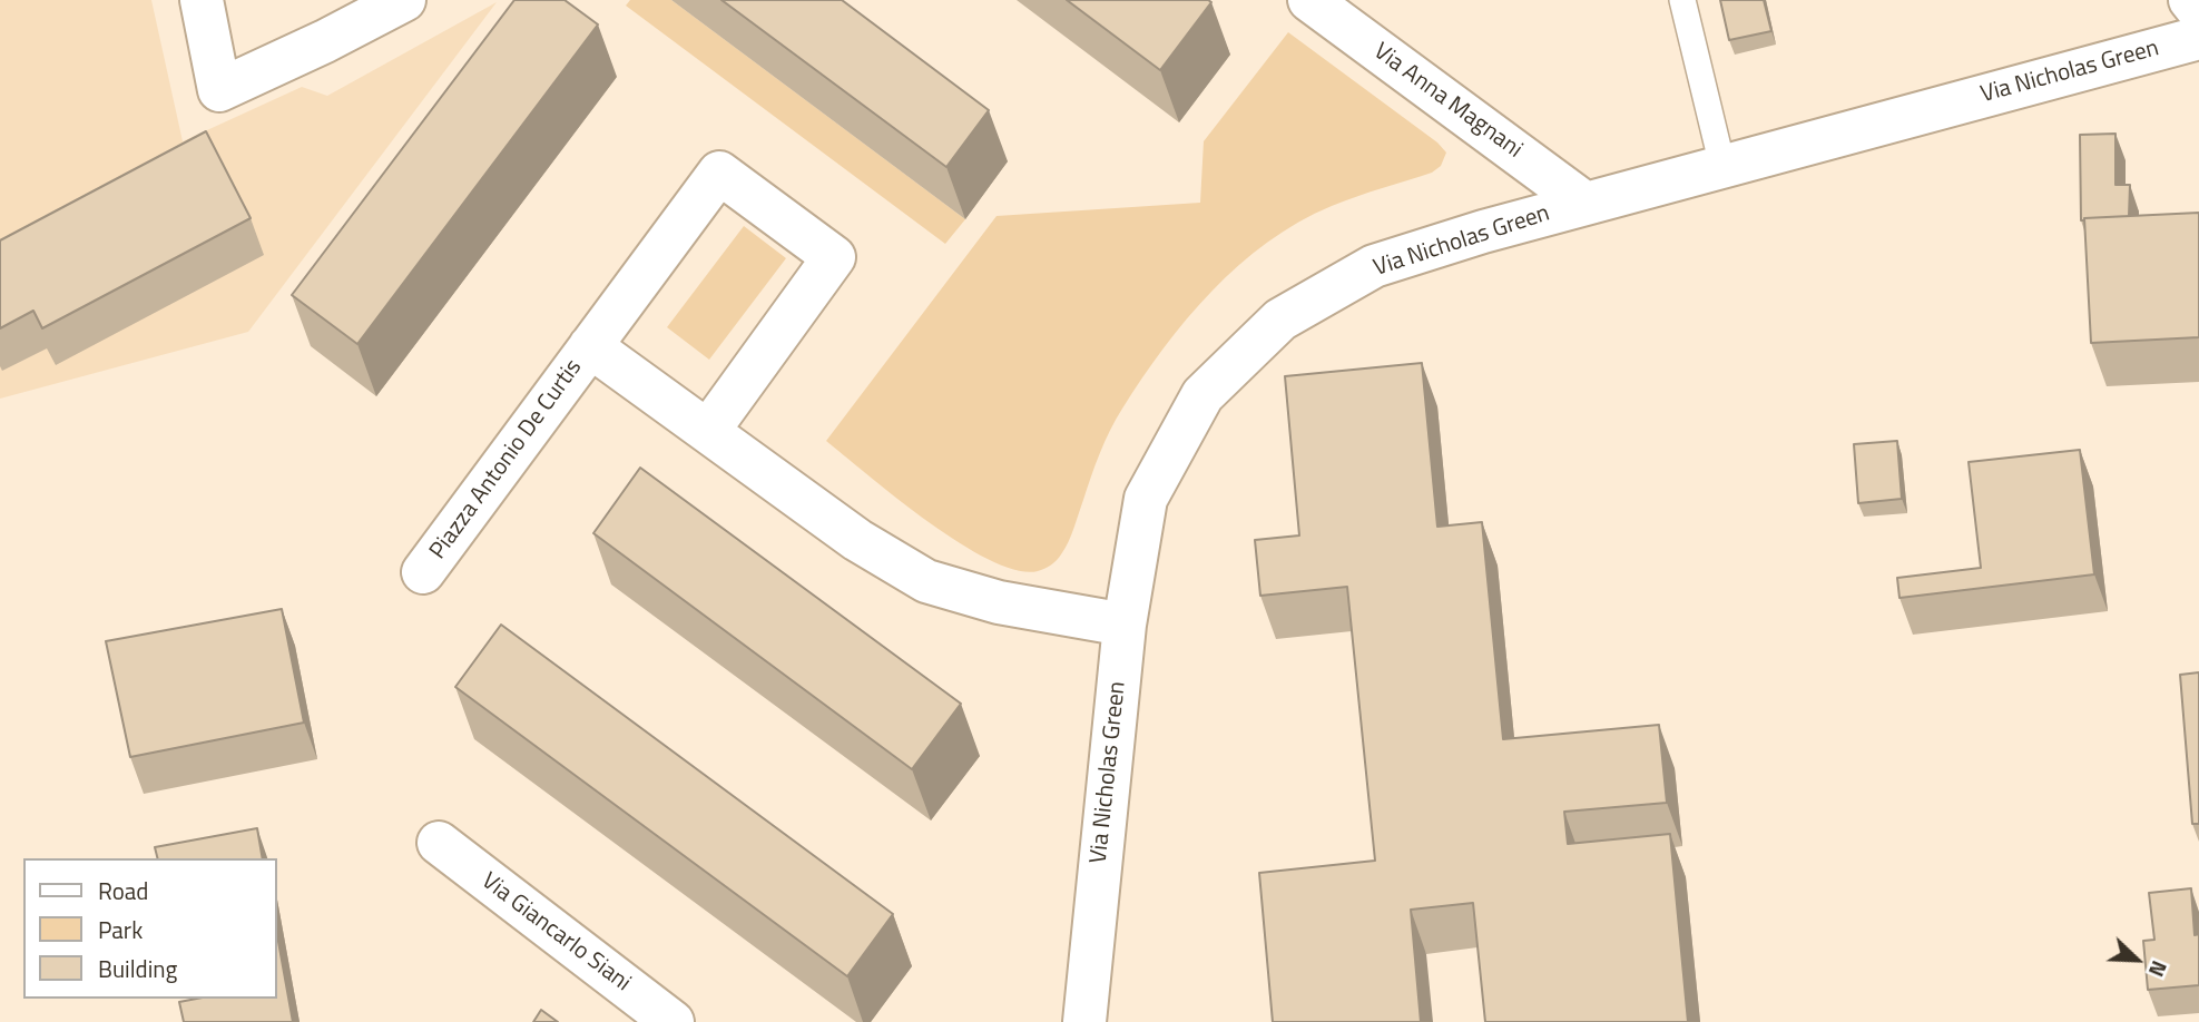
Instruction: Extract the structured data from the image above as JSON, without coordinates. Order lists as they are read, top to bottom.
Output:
{
  "streets": {
    "street": [
      "Via Nicholas Green",
      "Via Anna Magnani",
      "Piazza Antonio De Curtis",
      "Via Giancarlo Siani"
    ]
  },
  "crossings": [
    ["Via Nicholas Green", "Via Anna Magnani"],
    ["Via Nicholas Green", "Piazza Antonio De Curtis"]
  ],
  "legend": ["Road", "Park", "Building"],
  "north": "bottom right"
}
